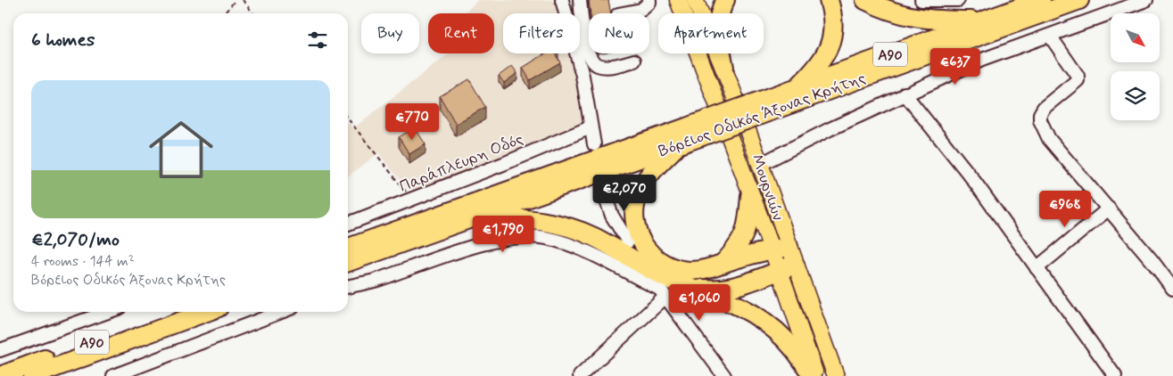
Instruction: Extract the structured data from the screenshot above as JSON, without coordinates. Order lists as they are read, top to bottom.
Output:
{
  "streets": {
    "highway": ["Α90", "Βόρειος Οδικός Άξονας Κρήτης"],
    "main road": ["Μουρνιών"],
    "street": ["Παράπλευρη Οδός"]
  },
  "north": "bottom right",
  "page": {
    "chip": [
      "Buy",
      "Rent",
      "Filters",
      "New",
      "Apartment"
    ],
    "heading": "6 homes",
    "price": [
      "€637",
      "€770",
      "€2,070",
      "€968",
      "€1,790",
      "€1,060"
    ],
    "list": [
      {
        "name": "€2,070/mo",
        "note": "4 rooms · 144 m² · Βόρειος Οδικός Άξονας Κρήτης"
      }
    ]
  }
}
